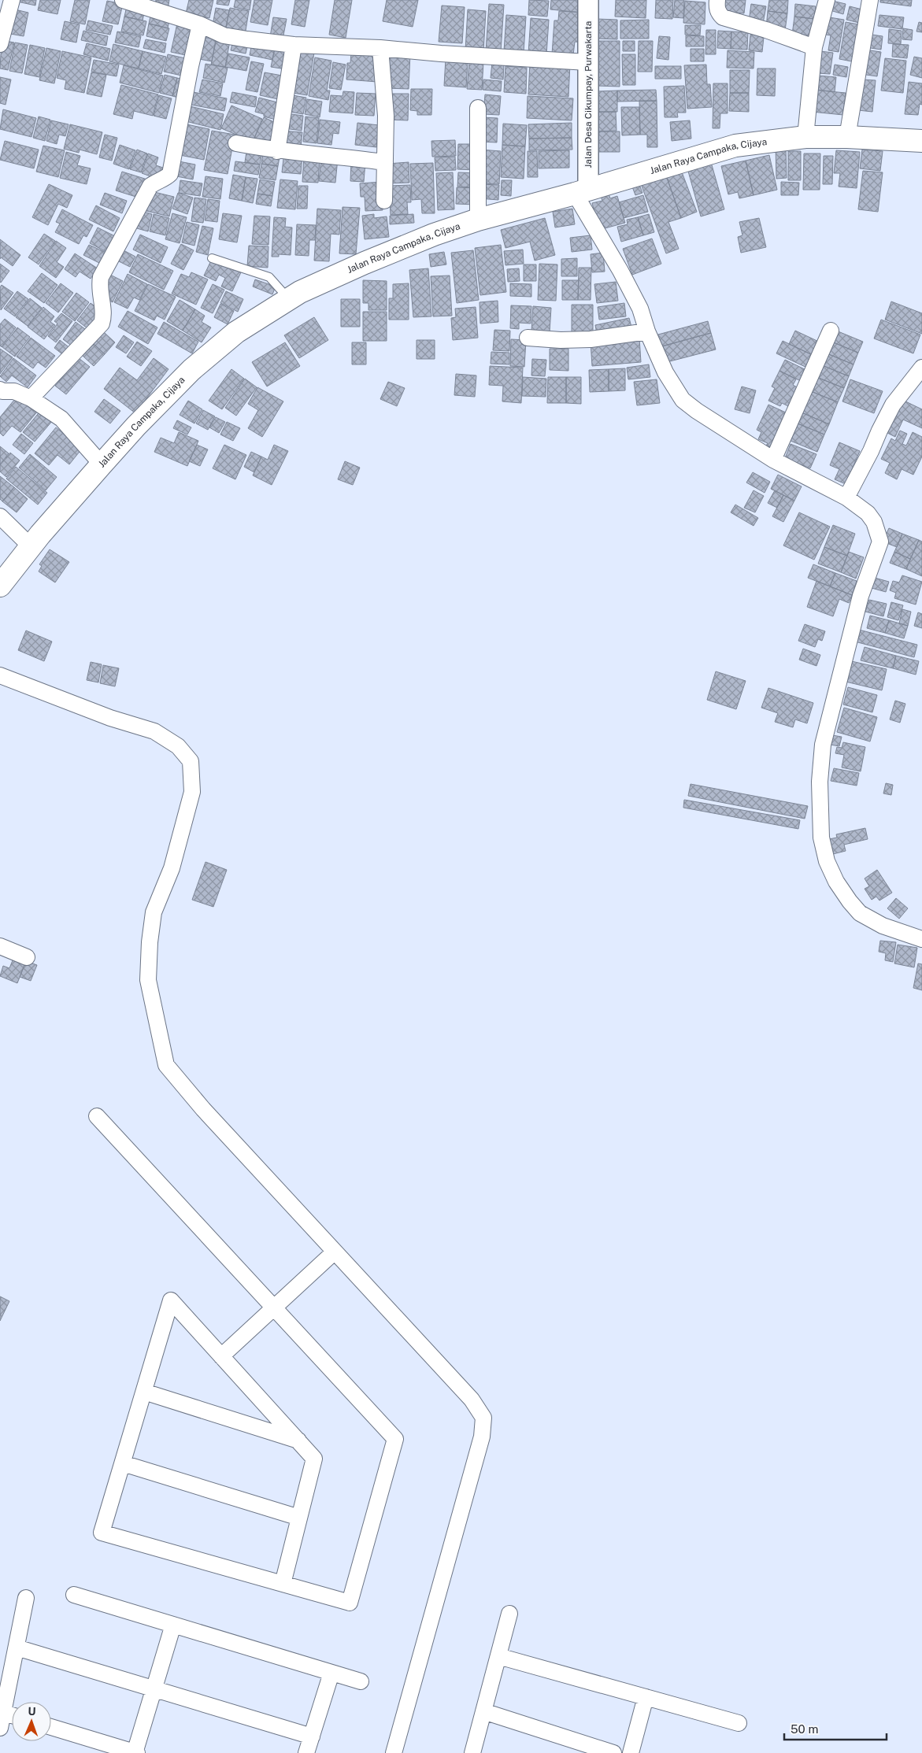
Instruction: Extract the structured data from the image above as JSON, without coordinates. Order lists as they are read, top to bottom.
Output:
{
  "streets": {
    "main road": ["Jalan Raya Campaka, Cijaya"],
    "street": ["Jalan Desa Cikumpay, Purwakarta"]
  },
  "crossings": [
    ["Jalan Desa Cikumpay, Purwakarta", "Jalan Raya Campaka, Cijaya"]
  ],
  "scale_bar": "50 m",
  "north": "top"
}
